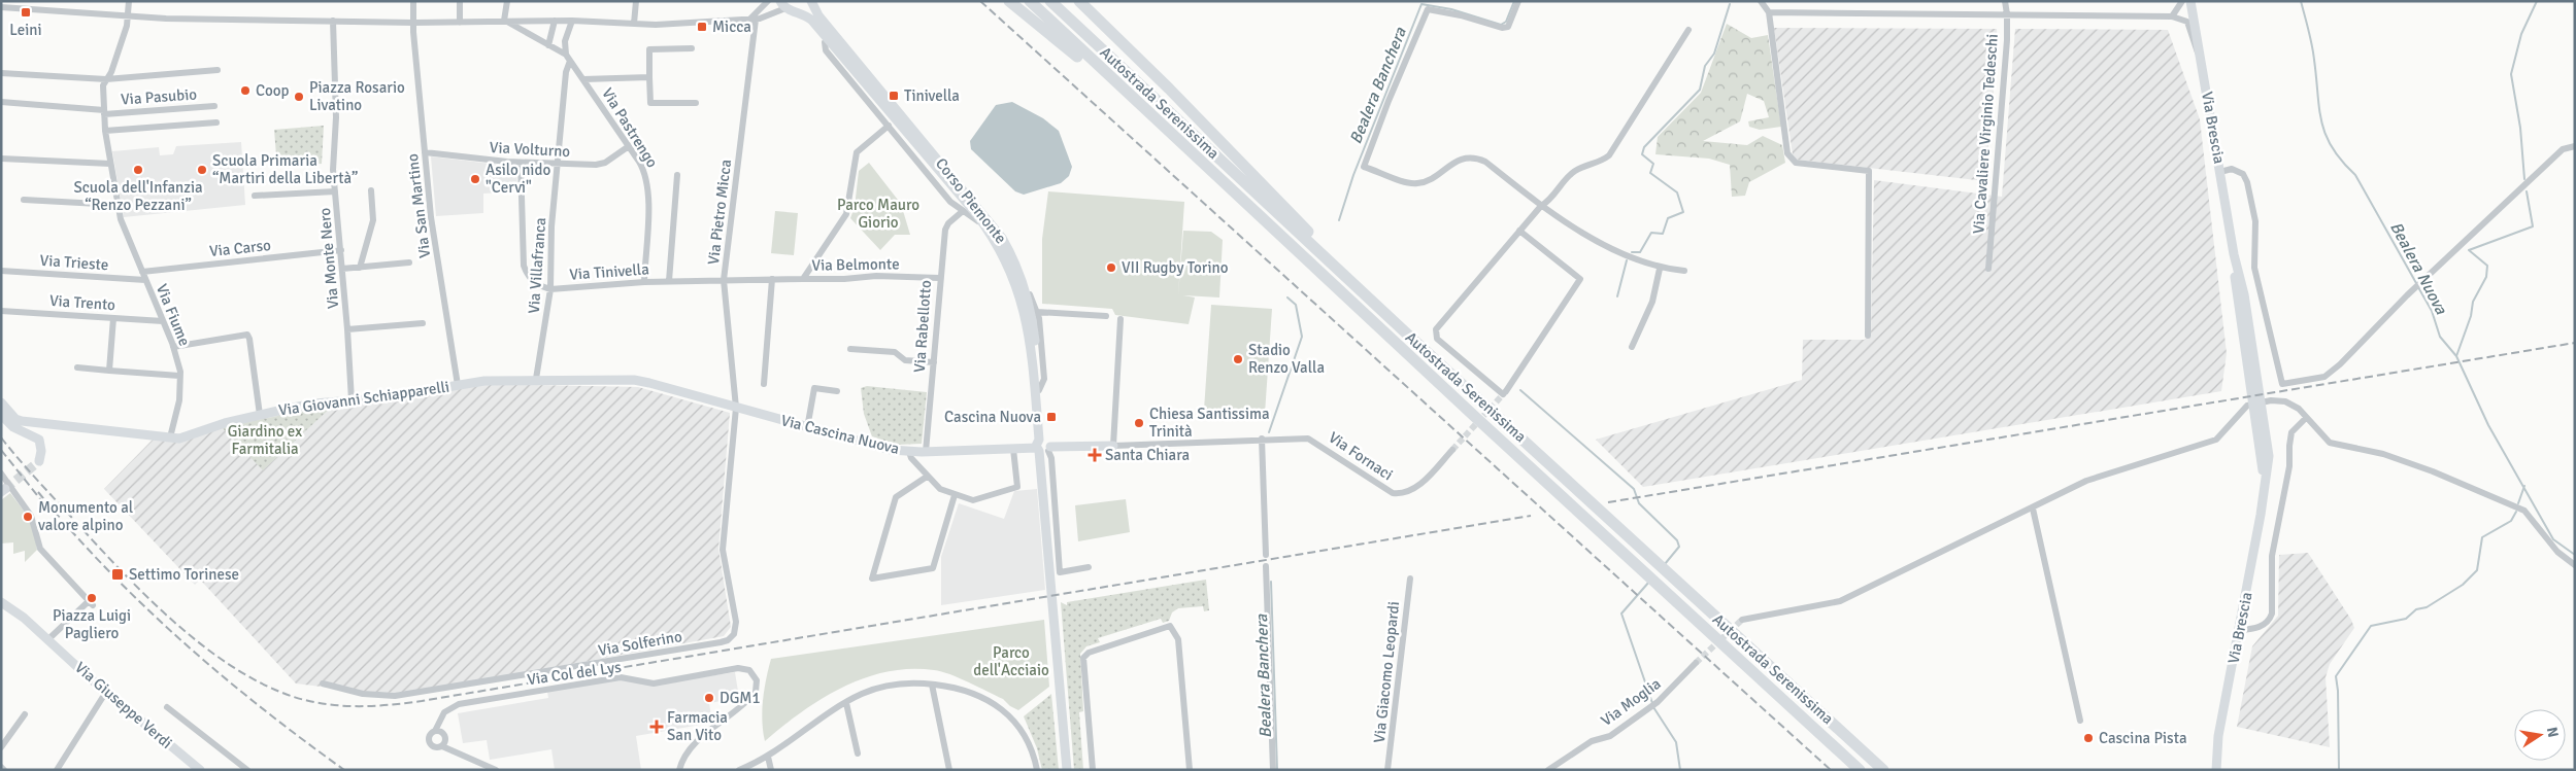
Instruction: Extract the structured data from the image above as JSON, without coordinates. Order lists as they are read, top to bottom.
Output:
{
  "streets": {
    "highway": ["Autostrada Serenissima"],
    "main road": [
      "Via Brescia",
      "Corso Piemonte",
      "Via Giovanni Schiapparelli",
      "Via Cascina Nuova",
      "Via Giuseppe Verdi"
    ],
    "street": [
      "Via Pasubio",
      "Via Pastrengo",
      "Via Cavaliere Virginio Tedeschi",
      "Via Volturno",
      "Via San Martino",
      "Via Pietro Micca",
      "Via Carso",
      "Via Monte Nero",
      "Via Trieste",
      "Via Belmonte",
      "Via Villafranca",
      "Via Tinivella",
      "Via Trento",
      "Via Fiume",
      "Via Rabellotto",
      "Via Fornaci",
      "Via Solferino",
      "Via Giacomo Leopardi",
      "Via Col del Lys",
      "Via Moglia"
    ]
  },
  "crossings": [
    ["Via Pasubio", "Via Fiume"],
    ["Via Pastrengo", "Via Volturno"],
    ["Via Pastrengo", "Via Villafranca"],
    ["Via Pastrengo", "Via Tinivella"],
    ["Via Volturno", "Via San Martino"],
    ["Via Volturno", "Via Villafranca"],
    ["Corso Piemonte", "Via Rabellotto"],
    ["Corso Piemonte", "Via Cascina Nuova"],
    ["Via San Martino", "Via Giovanni Schiapparelli"],
    ["Via Pietro Micca", "Via Tinivella"],
    ["Via Pietro Micca", "Via Giovanni Schiapparelli"],
    ["Via Pietro Micca", "Via Cascina Nuova"],
    ["Via Pietro Micca", "Via Solferino"],
    ["Via Carso", "Via Monte Nero"],
    ["Via Carso", "Via Fiume"],
    ["Via Monte Nero", "Via Giovanni Schiapparelli"],
    ["Via Trieste", "Via Fiume"],
    ["Via Belmonte", "Via Tinivella"],
    ["Via Belmonte", "Via Rabellotto"],
    ["Via Villafranca", "Via Tinivella"],
    ["Via Villafranca", "Via Giovanni Schiapparelli"],
    ["Via Trento", "Via Fiume"],
    ["Via Fiume", "Via Giovanni Schiapparelli"],
    ["Via Rabellotto", "Via Cascina Nuova"],
    ["Via Giovanni Schiapparelli", "Via Cascina Nuova"],
    ["Via Giovanni Schiapparelli", "Via Solferino"],
    ["Via Cascina Nuova", "Via Fornaci"],
    ["Via Cascina Nuova", "Via Solferino"]
  ],
  "water": ["Bealera Banchera", "Bealera Nuova"],
  "parks": ["Parco Mauro Giorio", "Giardino ex Farmitalia", "Parco dell'Acciaio"],
  "places": {
    "transit": [
      "Leini",
      "Micca",
      "Tinivella",
      "Cascina Nuova",
      "Settimo Torinese"
    ],
    "other": [
      "Coop",
      "Piazza Rosario Livatino",
      "Scuola dell'Infanzia “Renzo Pezzani”",
      "Scuola Primaria “Martiri della Libertà”",
      "Asilo nido \"Cervi\"",
      "VII Rugby Torino",
      "Stadio Renzo Valla",
      "Chiesa Santissima Trinità",
      "Monumento al valore alpino",
      "Piazza Luigi Pagliero",
      "DGM1",
      "Cascina Pista"
    ],
    "health": ["Santa Chiara", "Farmacia San Vito"]
  },
  "north": "right"
}
